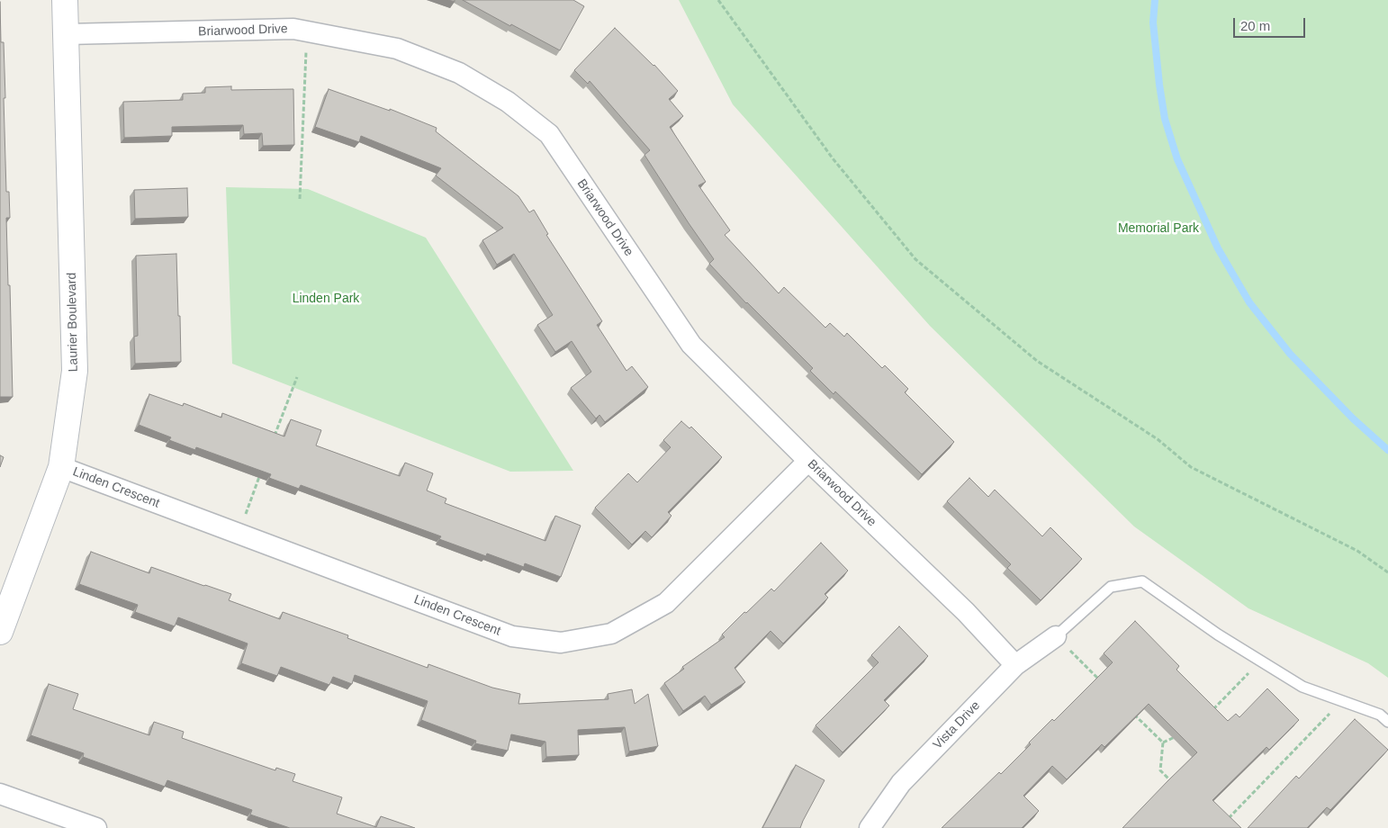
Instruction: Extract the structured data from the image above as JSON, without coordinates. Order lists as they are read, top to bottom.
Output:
{
  "streets": {
    "street": [
      "Briarwood Drive",
      "Laurier Boulevard",
      "Linden Crescent",
      "Vista Drive"
    ]
  },
  "crossings": [
    ["Briarwood Drive", "Laurier Boulevard"],
    ["Briarwood Drive", "Linden Crescent"],
    ["Briarwood Drive", "Vista Drive"],
    ["Laurier Boulevard", "Linden Crescent"]
  ],
  "parks": ["Memorial Park", "Linden Park"],
  "scale_bar": "20 m"
}
